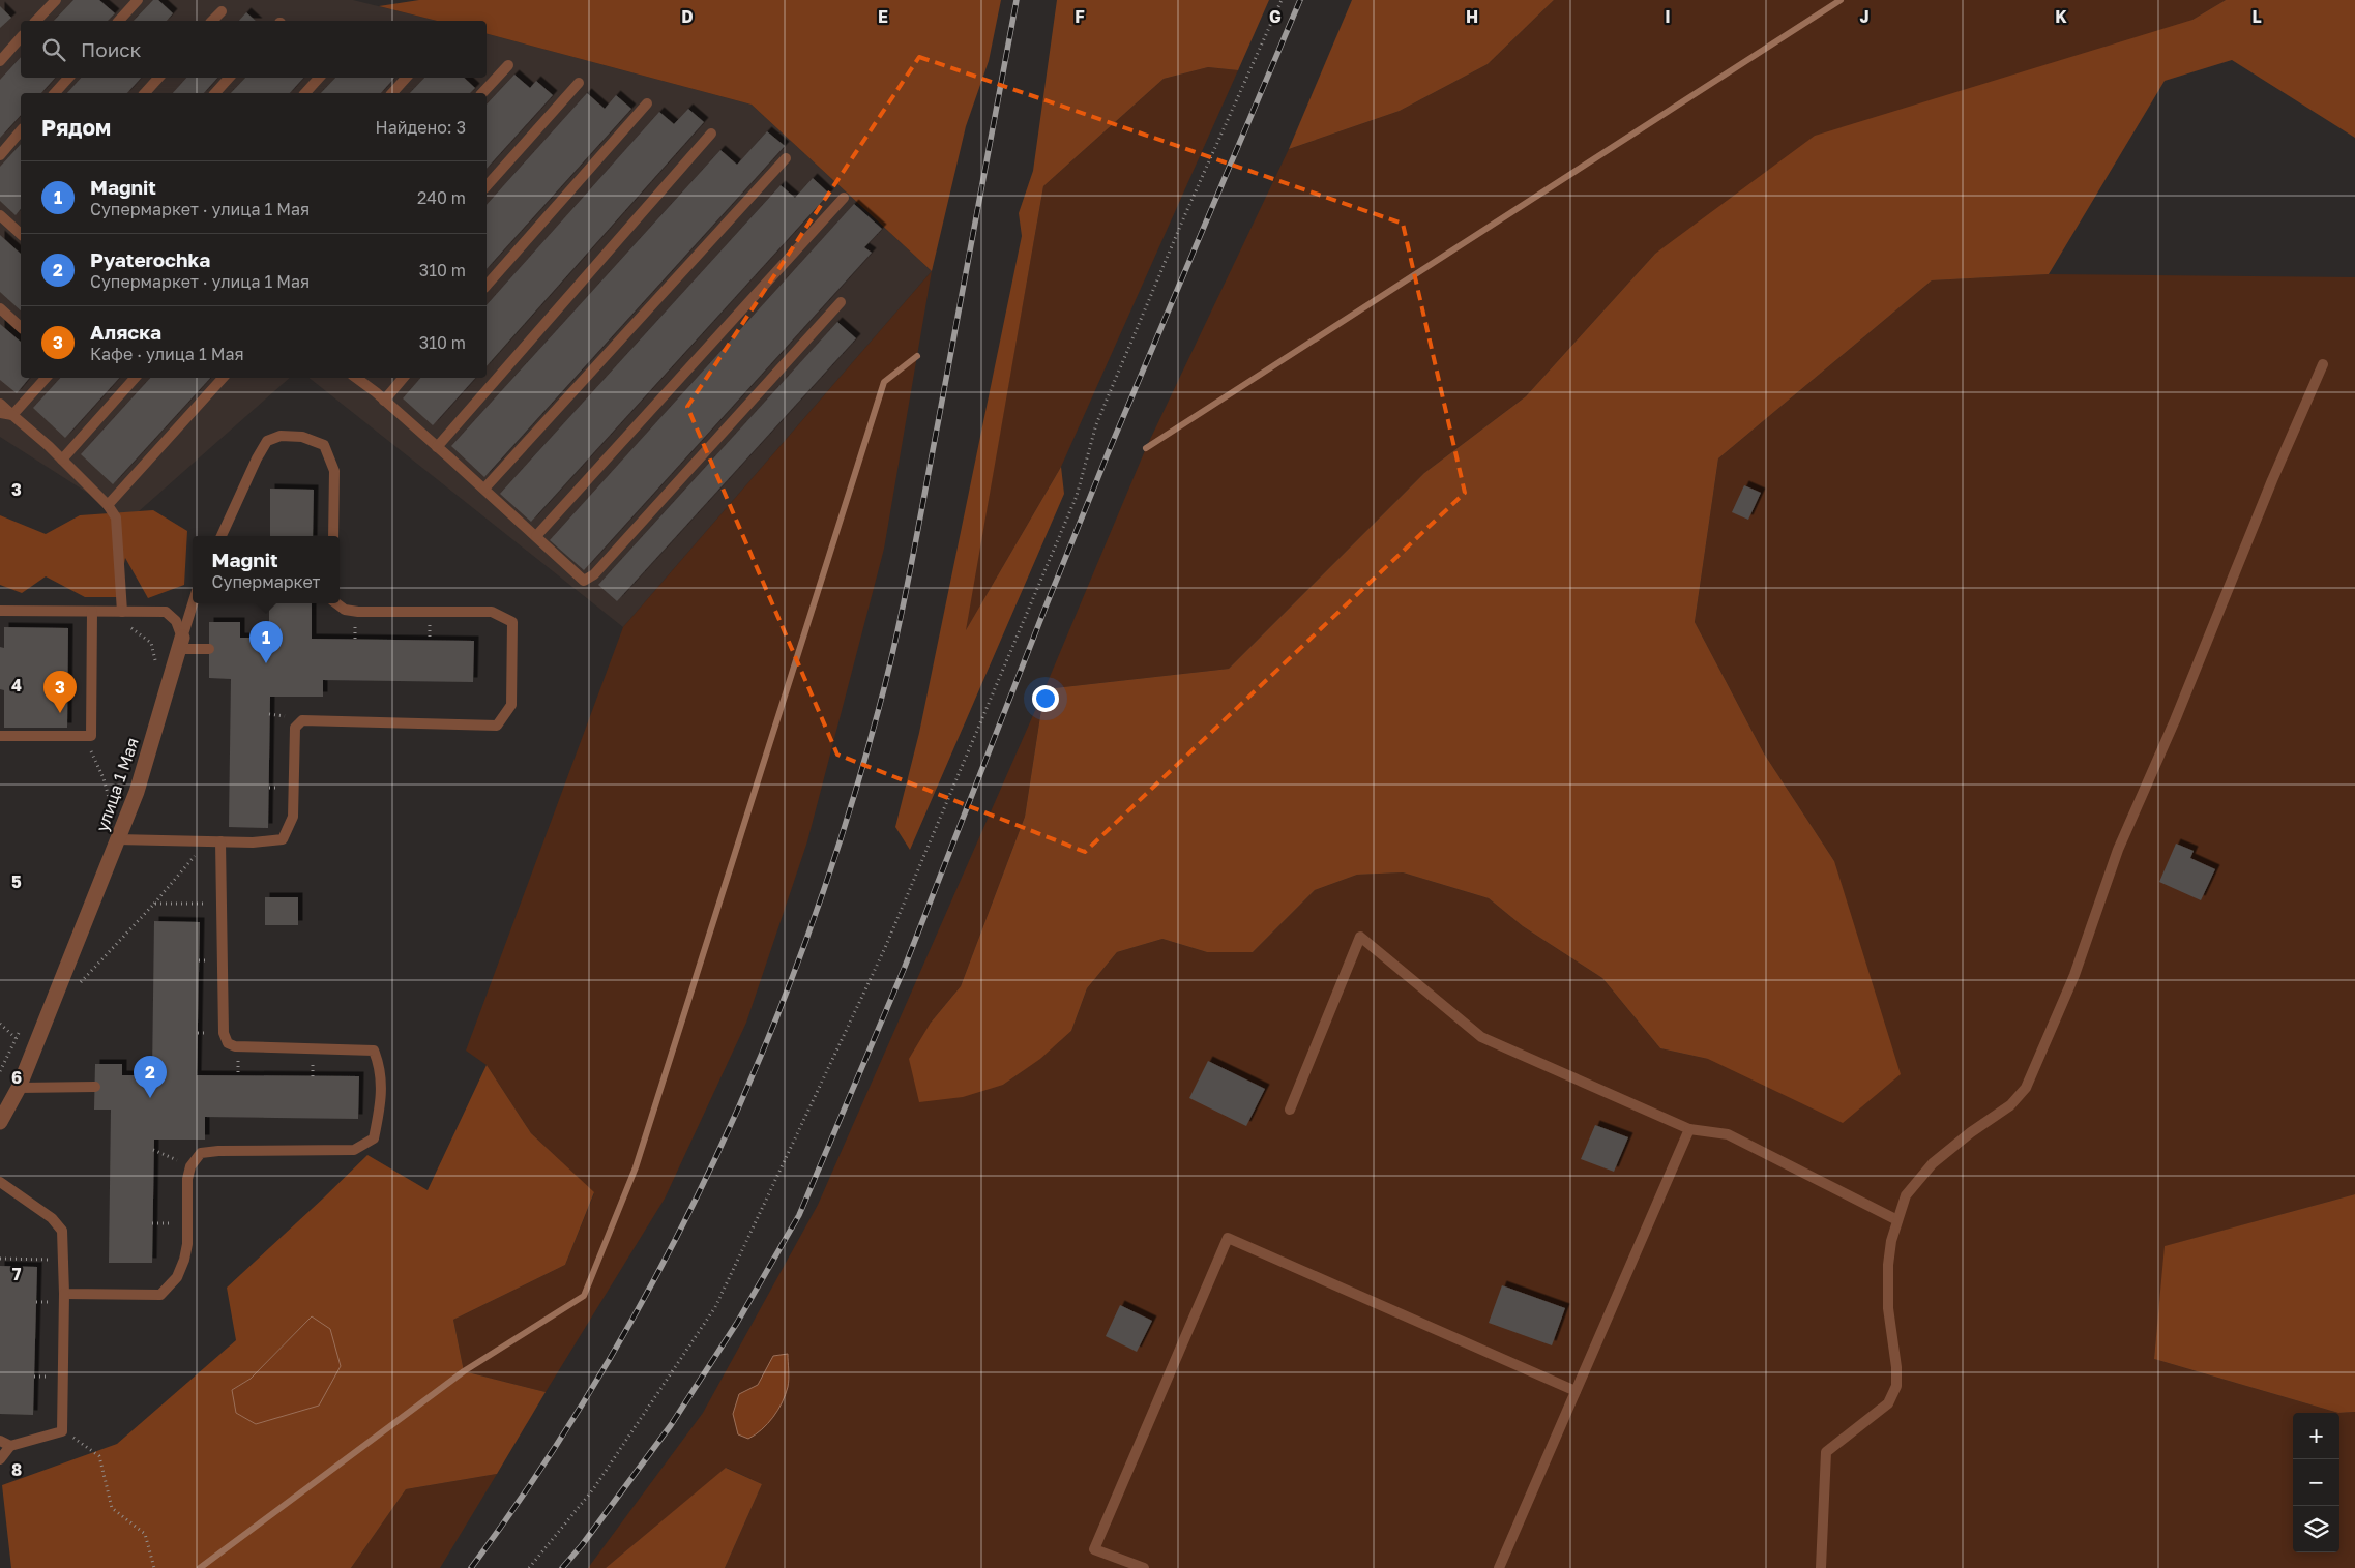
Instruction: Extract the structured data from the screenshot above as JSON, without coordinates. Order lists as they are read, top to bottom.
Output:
{
  "streets": {
    "street": ["улица 1 Мая"]
  },
  "page": {
    "search": "Поиск",
    "heading": ["Рядом", "Найдено: 3"],
    "list": [
      {
        "mark": "1",
        "name": "Magnit",
        "note": "Супермаркет · улица 1 Мая",
        "value": "240 m"
      },
      {
        "mark": "2",
        "name": "Pyaterochka",
        "note": "Супермаркет · улица 1 Мая",
        "value": "310 m"
      },
      {
        "mark": "3",
        "name": "Аляска",
        "note": "Кафе · улица 1 Мая",
        "value": "310 m"
      }
    ],
    "popup": ["Magnit", "Супермаркет"],
    "pins": ["1", "3", "2"],
    "map_buttons": ["+", "−"]
  },
  "grid": {
    "columns": [
      "D",
      "E",
      "F",
      "G",
      "H",
      "I",
      "J",
      "K",
      "L"
    ],
    "rows": [
      "3",
      "4",
      "5",
      "6",
      "7",
      "8"
    ]
  }
}
